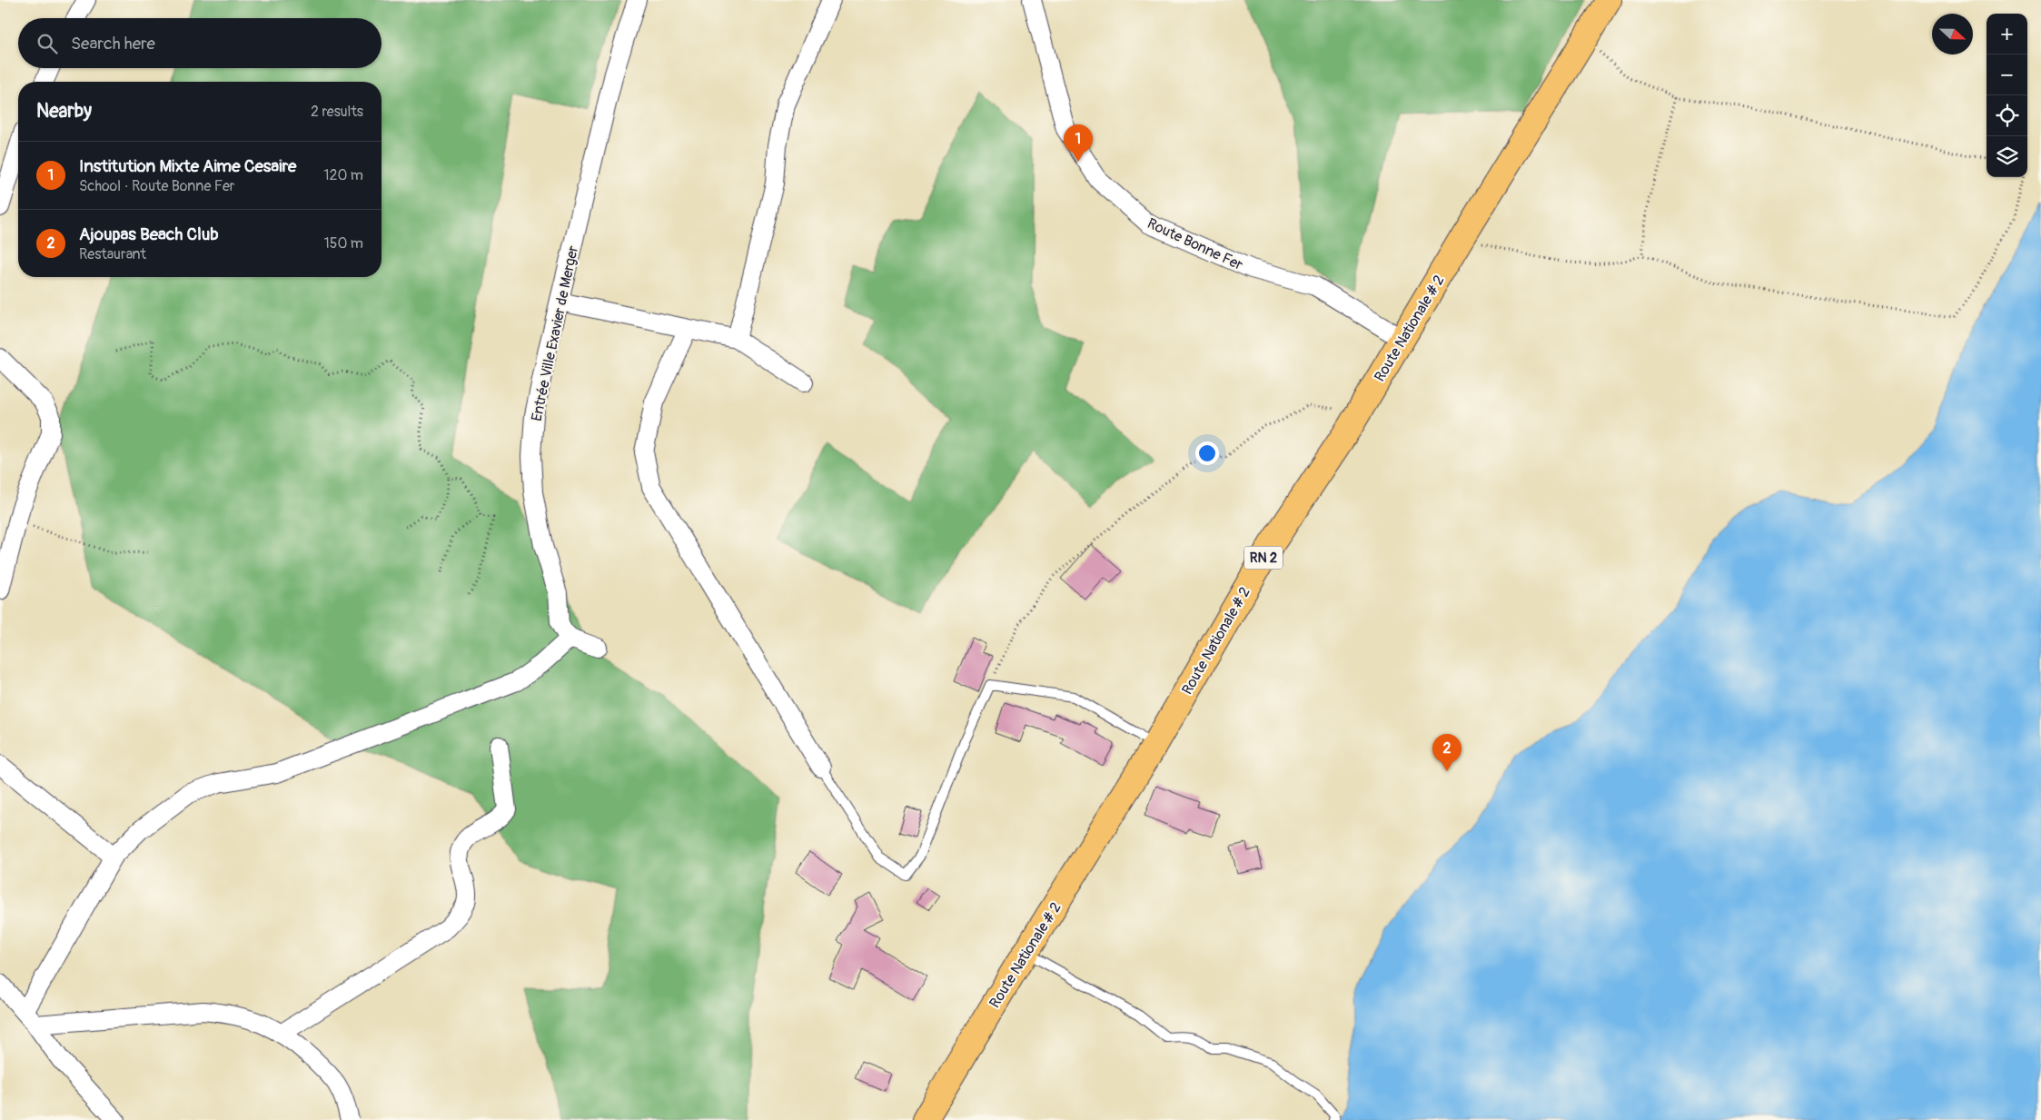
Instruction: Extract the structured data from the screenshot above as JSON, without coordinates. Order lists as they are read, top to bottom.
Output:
{
  "streets": {
    "main road": ["Route Nationale # 2", "RN 2"],
    "street": ["Route Bonne Fer", "Entrée Ville Exavier de Merger"]
  },
  "crossings": [
    ["Route Bonne Fer", "Route Nationale # 2"]
  ],
  "north": "right",
  "page": {
    "map_buttons": ["+", "−"],
    "search": "Search here",
    "heading": ["Nearby", "2 results"],
    "pins": ["1", "2"],
    "list": [
      {
        "mark": "1",
        "name": "Institution Mixte Aime Cesaire",
        "note": "School · Route Bonne Fer",
        "value": "120 m"
      },
      {
        "mark": "2",
        "name": "Ajoupas Beach Club",
        "note": "Restaurant",
        "value": "150 m"
      }
    ]
  }
}
